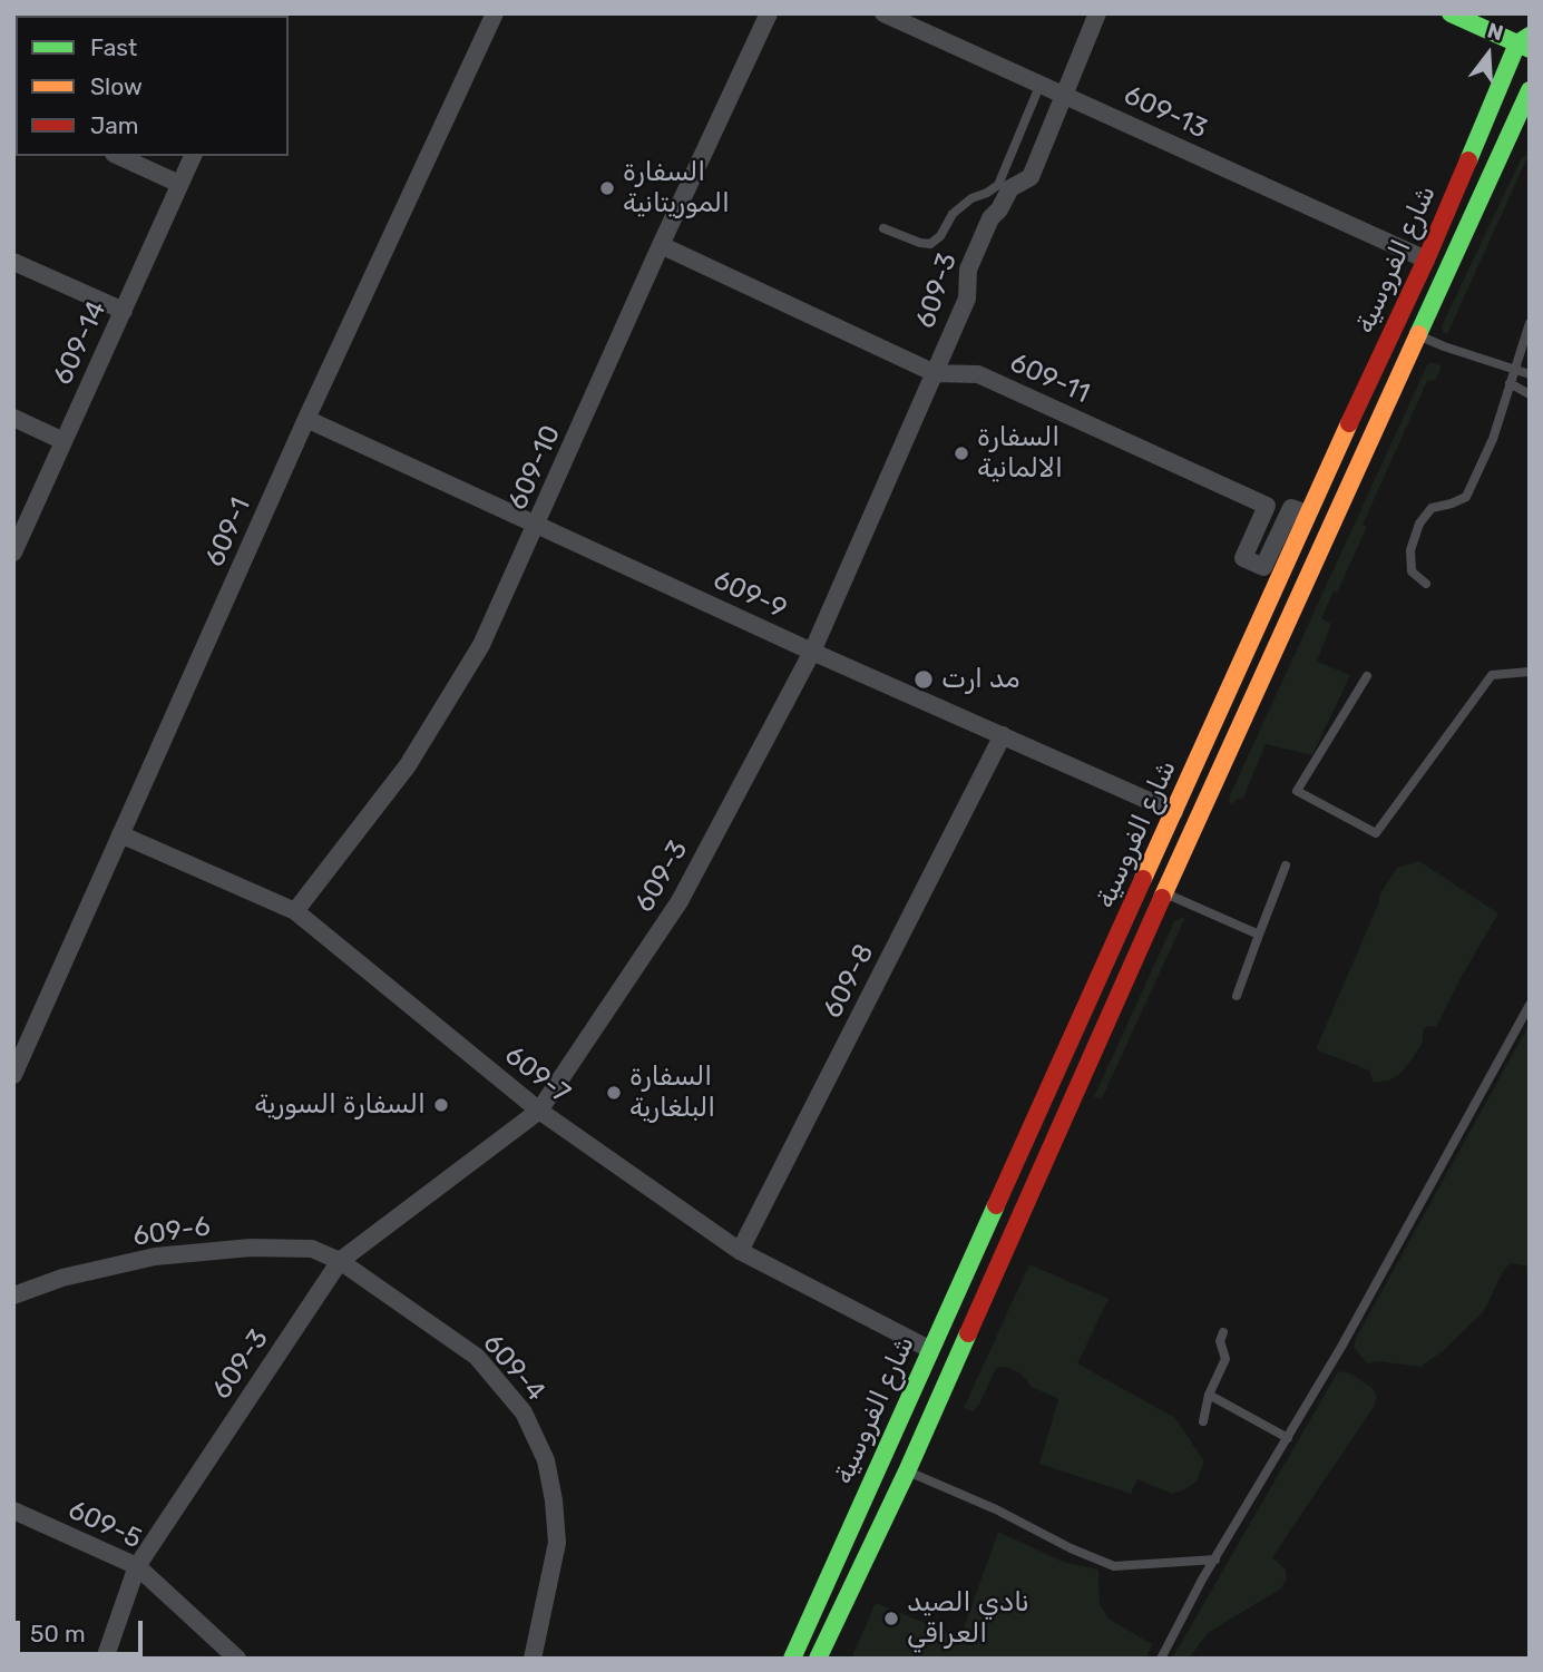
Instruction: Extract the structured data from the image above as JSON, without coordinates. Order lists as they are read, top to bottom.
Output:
{
  "streets": {
    "street": [
      "609-13",
      "شارع الفروسية",
      "609-3",
      "609-14",
      "609-11",
      "609-10",
      "609-1",
      "609-9",
      "609-8",
      "609-7",
      "609-6",
      "609-4",
      "609-5"
    ]
  },
  "crossings": [
    ["609-13", "شارع الفروسية"],
    ["609-13", "609-3"],
    ["شارع الفروسية", "609-11"],
    ["شارع الفروسية", "609-9"],
    ["شارع الفروسية", "609-7"],
    ["609-3", "609-11"],
    ["609-3", "609-9"],
    ["609-3", "609-7"],
    ["609-3", "609-6"],
    ["609-3", "609-4"],
    ["609-3", "609-5"],
    ["609-11", "609-10"],
    ["609-10", "609-9"],
    ["609-10", "609-7"],
    ["609-1", "609-9"],
    ["609-1", "609-7"],
    ["609-9", "609-8"],
    ["609-8", "609-7"],
    ["609-6", "609-4"]
  ],
  "places": [
    "السفارة الموريتانية",
    "السفارة الالمانية",
    "مد ارت",
    "السفارة البلغارية",
    "السفارة السورية",
    "نادي الصيد العراقي"
  ],
  "legend": ["Fast", "Slow", "Jam"],
  "scale_bar": "50 m",
  "north": "top"
}
